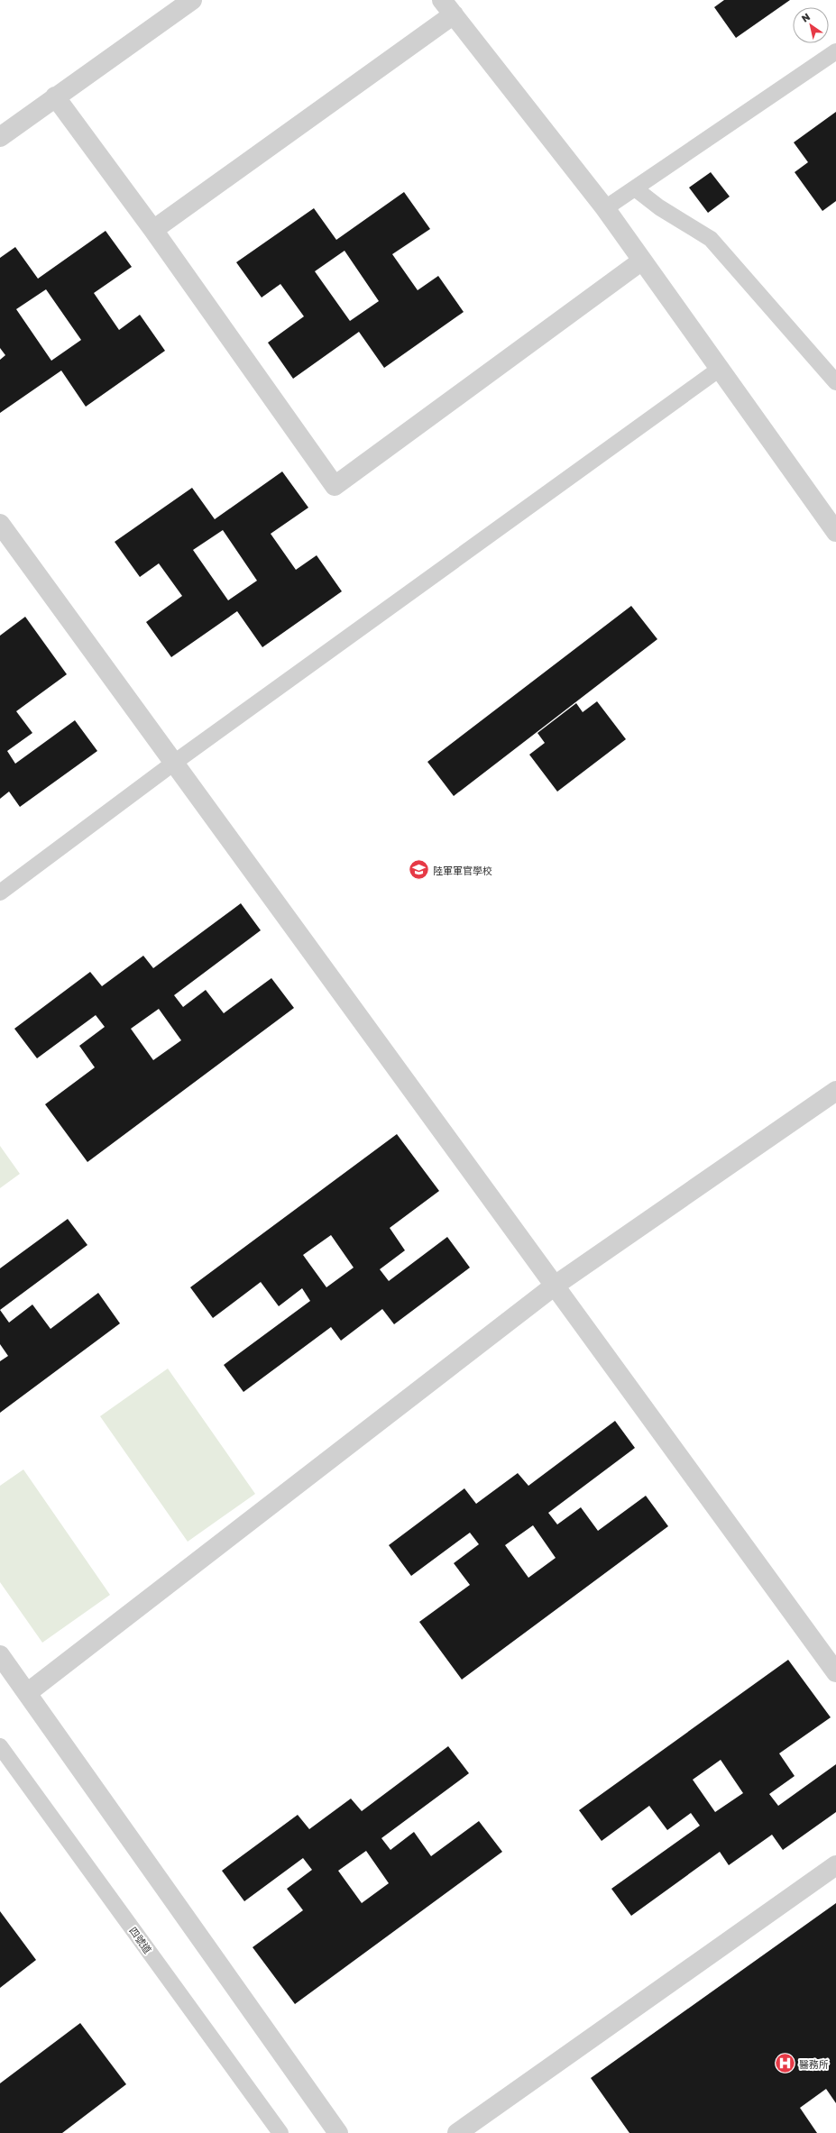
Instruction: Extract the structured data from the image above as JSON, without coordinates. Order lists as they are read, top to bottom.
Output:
{
  "streets": {
    "lane": ["四號道"]
  },
  "places": {
    "school or university": ["陸軍軍官學校"],
    "hospital": ["醫務所"]
  },
  "north": "top left"
}
